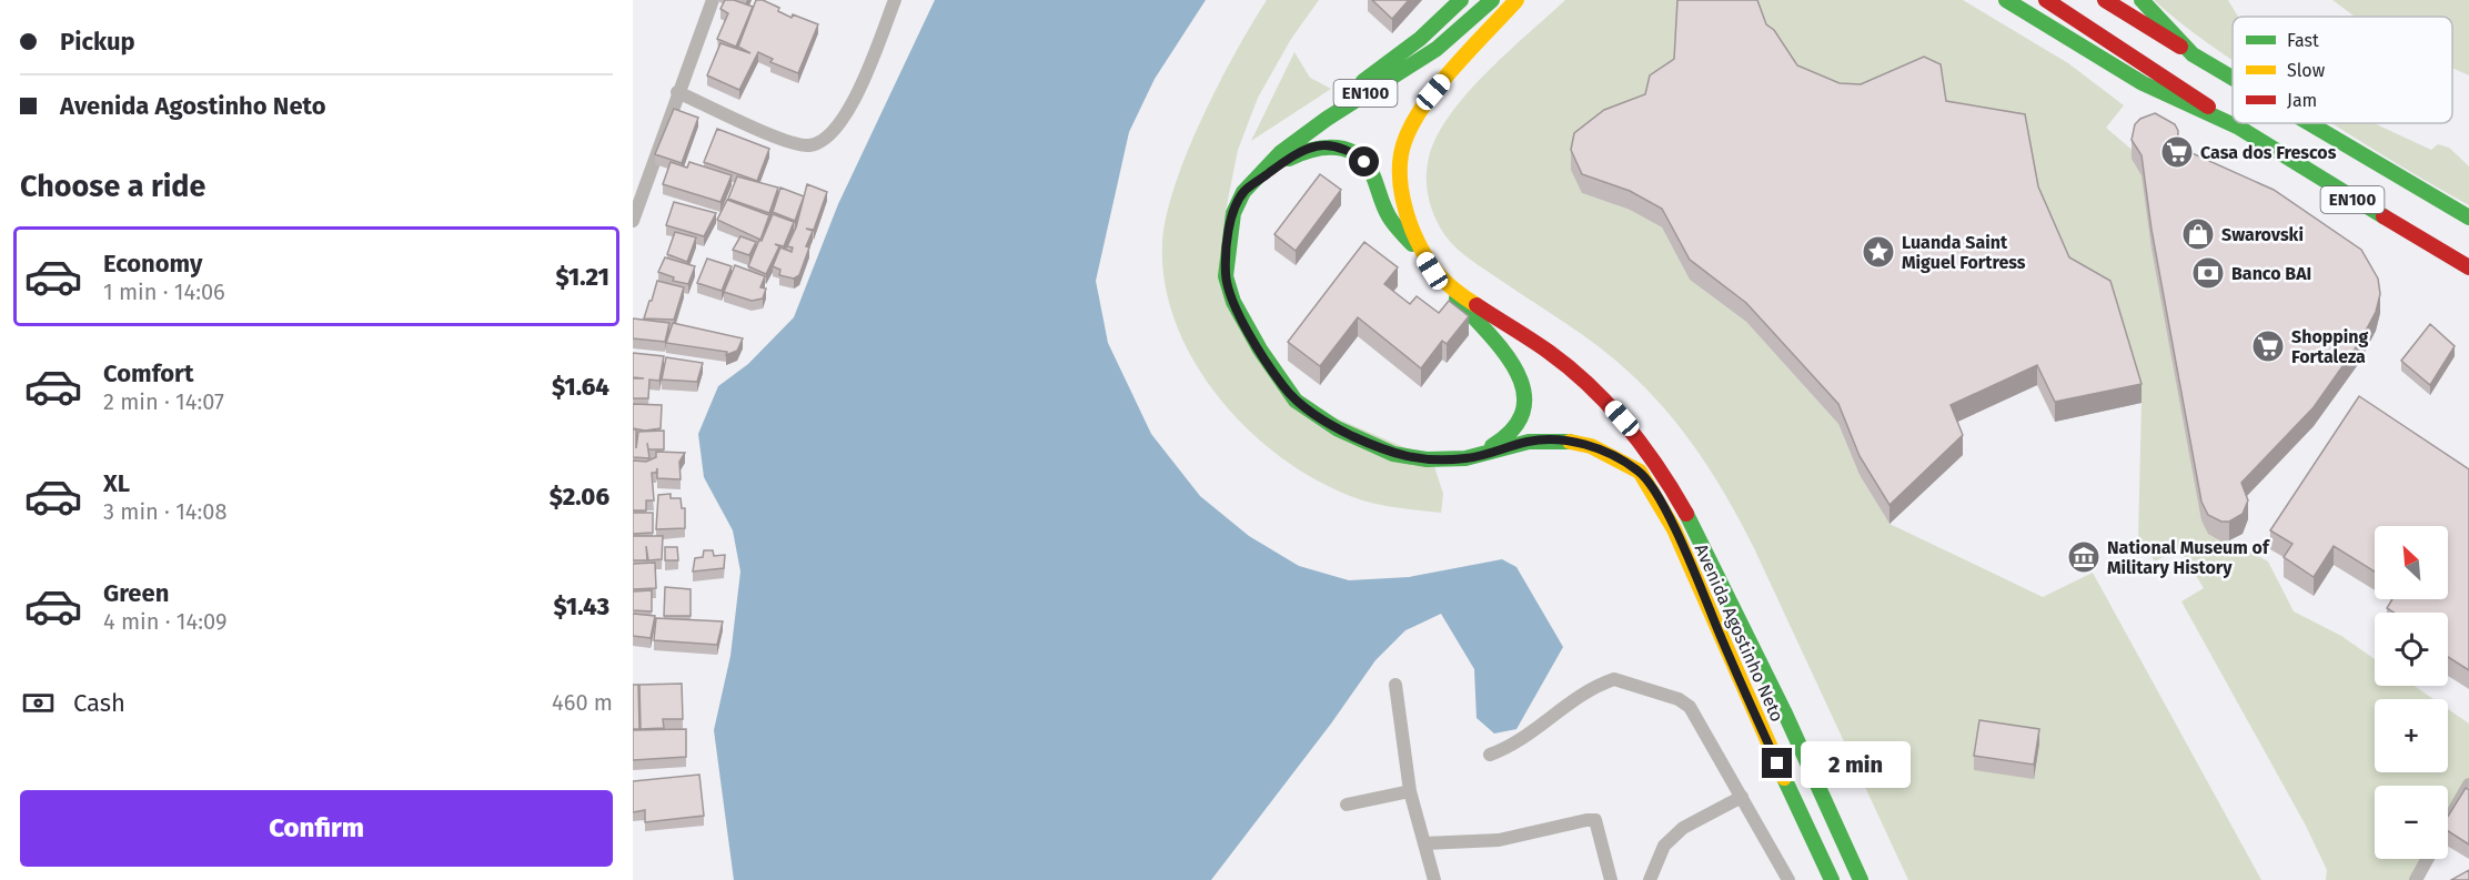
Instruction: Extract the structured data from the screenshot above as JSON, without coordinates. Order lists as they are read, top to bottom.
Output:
{
  "streets": {
    "main road": ["EN100", "Avenida Agostinho Neto"]
  },
  "places": {
    "supermarket": ["Casa dos Frescos", "Shopping Fortaleza"],
    "shop": ["Swarovski"],
    "place": ["Luanda Saint Miguel Fortress"],
    "bank": ["Banco BAI"],
    "museum": ["National Museum of Military History"]
  },
  "legend": ["Fast", "Slow", "Jam"],
  "north": "top left",
  "page": {
    "banner": ["Pickup", "Avenida Agostinho Neto"],
    "heading": "Choose a ride",
    "list": [
      {
        "name": "Economy",
        "note": "1 min · 14:06",
        "value": "$1.21"
      },
      {
        "name": "Comfort",
        "note": "2 min · 14:07",
        "value": "$1.64"
      },
      {
        "name": "XL",
        "note": "3 min · 14:08",
        "value": "$2.06"
      },
      {
        "name": "Green",
        "note": "4 min · 14:09",
        "value": "$1.43"
      }
    ],
    "map_buttons": ["+", "−"],
    "pay": ["Cash", "460 m"],
    "bubble": "2 min",
    "buttons": "Confirm"
  }
}
